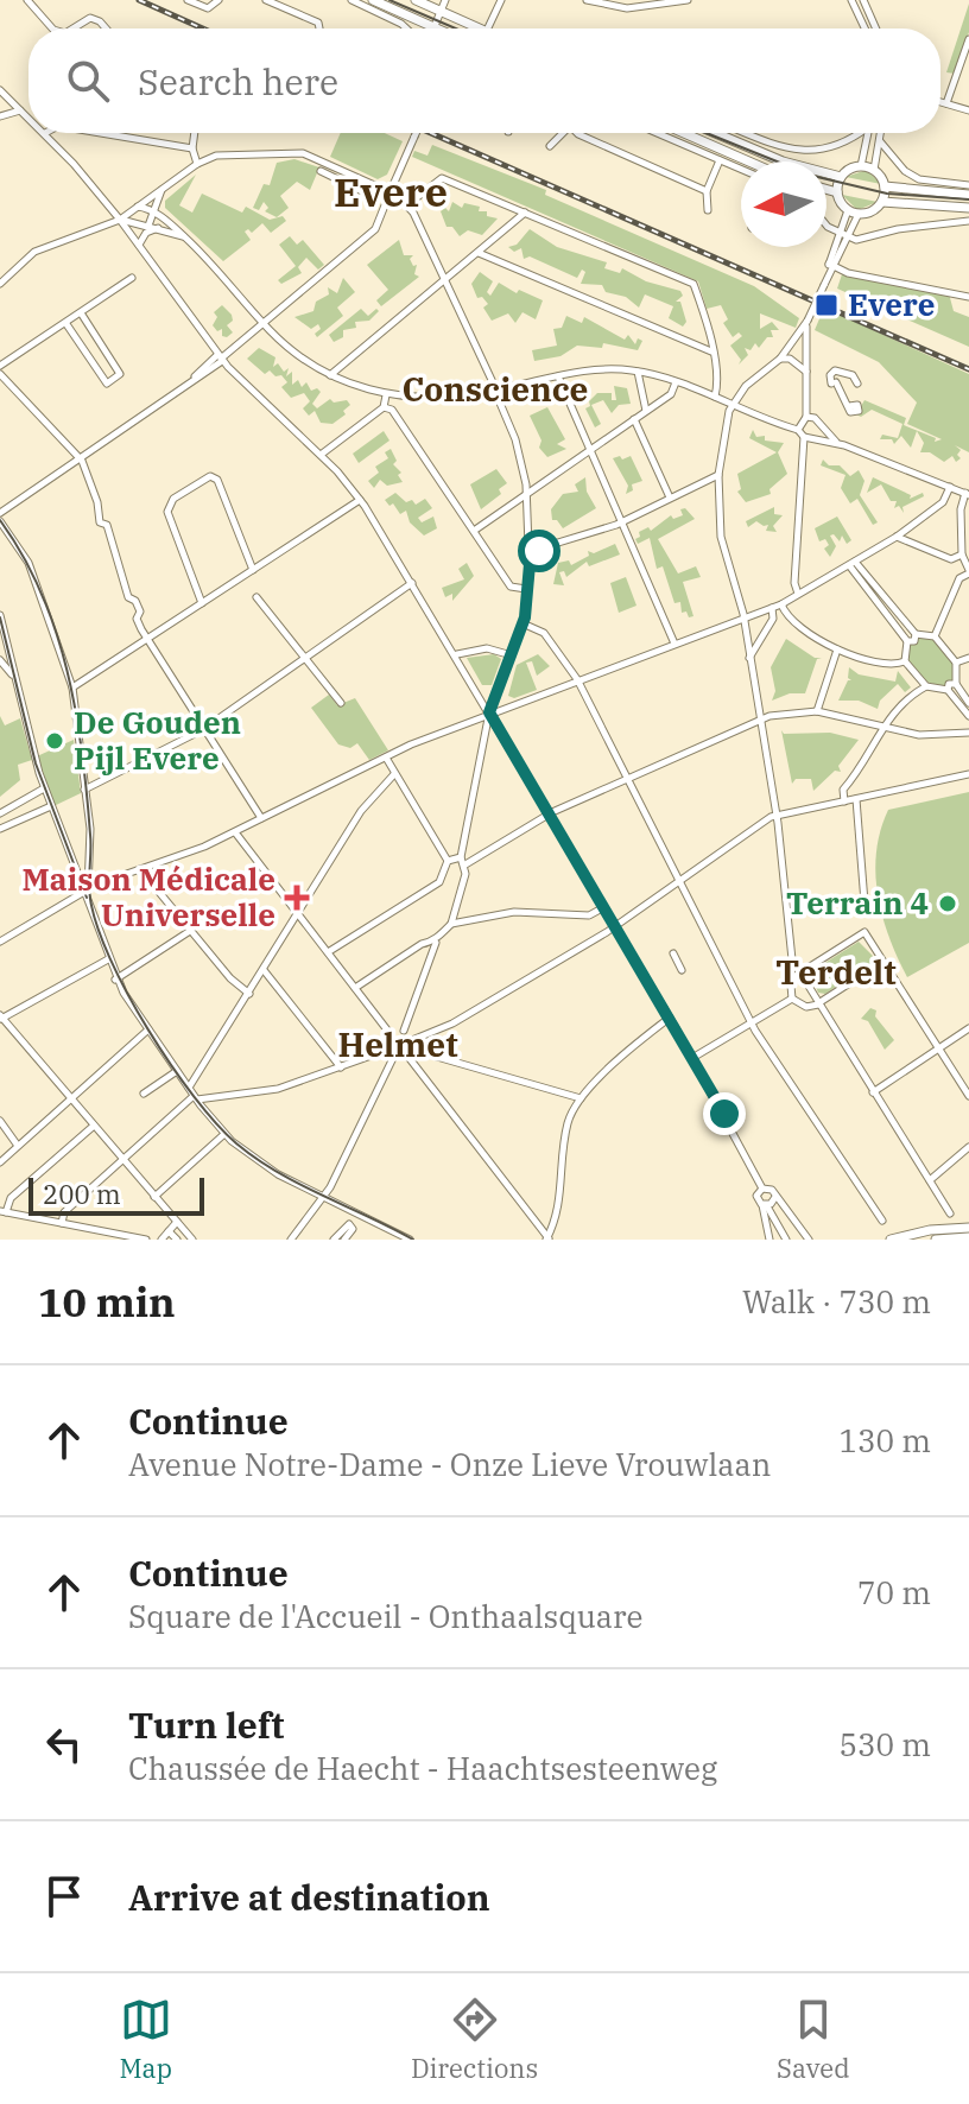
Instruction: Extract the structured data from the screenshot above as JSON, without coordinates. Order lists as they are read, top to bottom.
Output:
{
  "districts": [
    "Evere",
    "Conscience",
    "Terdelt",
    "Helmet"
  ],
  "places": {
    "transit": ["Evere"],
    "other": ["De Gouden Pijl Evere", "Terrain 4"],
    "health": ["Maison Médicale Universelle"]
  },
  "scale_bar": "200 m",
  "north": "left",
  "page": {
    "search": "Search here",
    "scale": "200 m",
    "heading": ["10 min", "Walk · 730 m"],
    "list": [
      ["Continue", "Avenue Notre-Dame - Onze Lieve Vrouwlaan", "130 m"],
      ["Continue", "Square de l'Accueil - Onthaalsquare", "70 m"],
      ["Turn left", "Chaussée de Haecht - Haachtsesteenweg", "530 m"],
      "Arrive at destination"
    ],
    "nav": ["Map", "Directions", "Saved"]
  }
}
